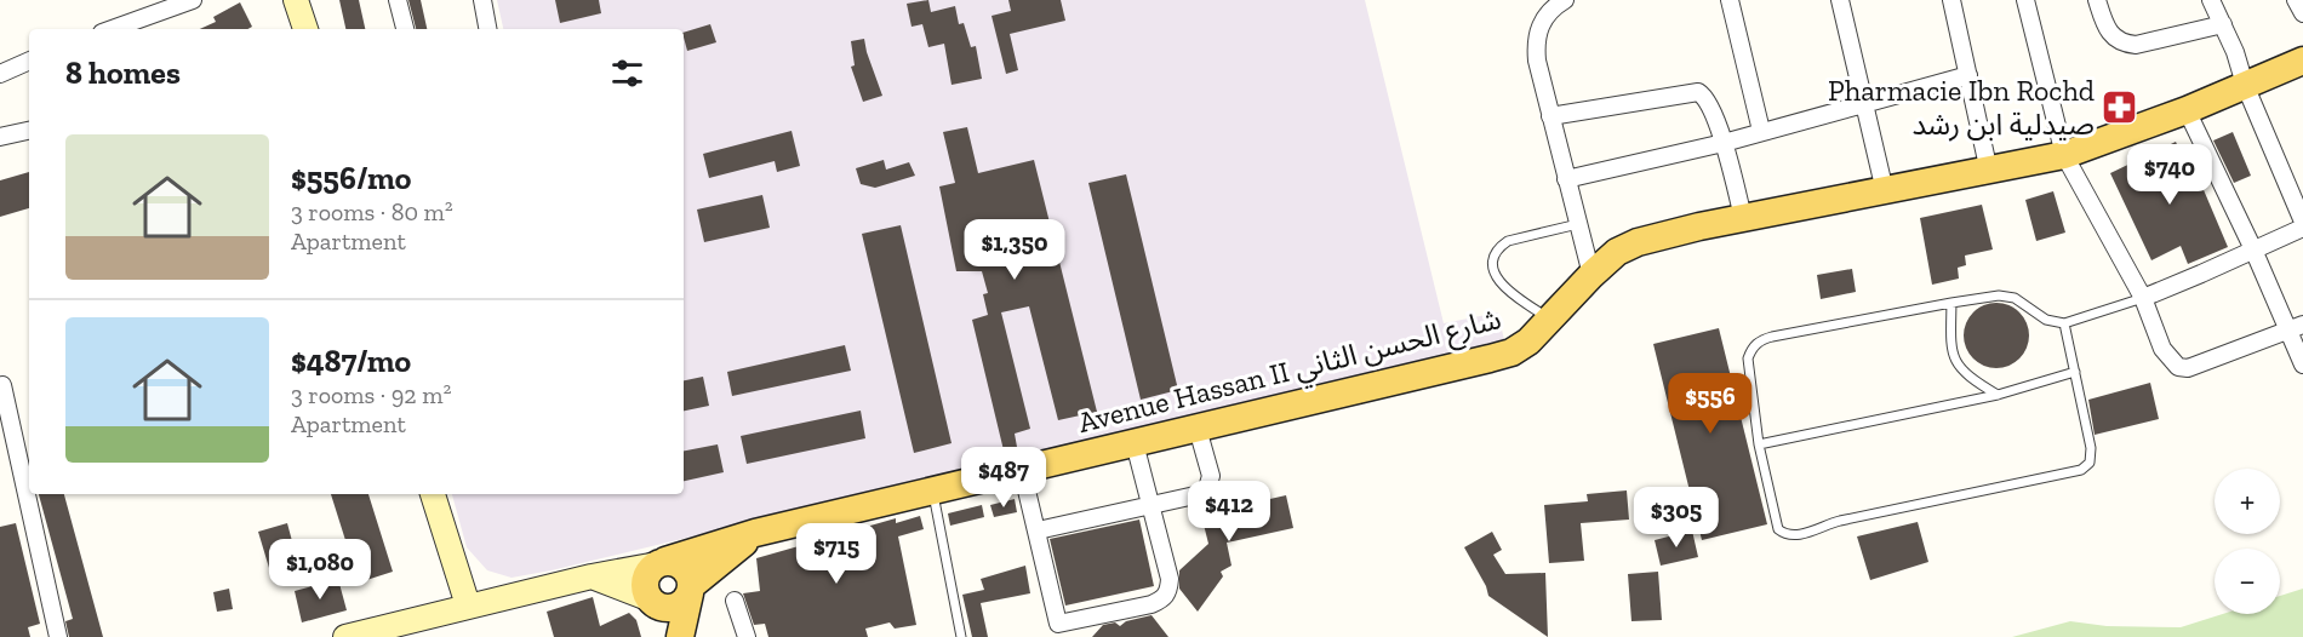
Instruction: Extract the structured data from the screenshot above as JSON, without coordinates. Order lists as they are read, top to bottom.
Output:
{
  "streets": {
    "main road": ["Avenue Hassan II شارع الحسن الثاني"]
  },
  "places": {
    "pharmacy": ["Pharmacie Ibn Rochd صيدلية ابن رشد"]
  },
  "page": {
    "heading": "8 homes",
    "list": [
      {
        "name": "$556/mo",
        "note": "3 rooms · 80 m² · Apartment"
      },
      {
        "name": "$487/mo",
        "note": "3 rooms · 92 m² · Apartment"
      }
    ],
    "price": [
      "$740",
      "$1,350",
      "$556",
      "$487",
      "$412",
      "$305",
      "$715",
      "$1,080"
    ],
    "map_buttons": ["+", "−"]
  }
}
